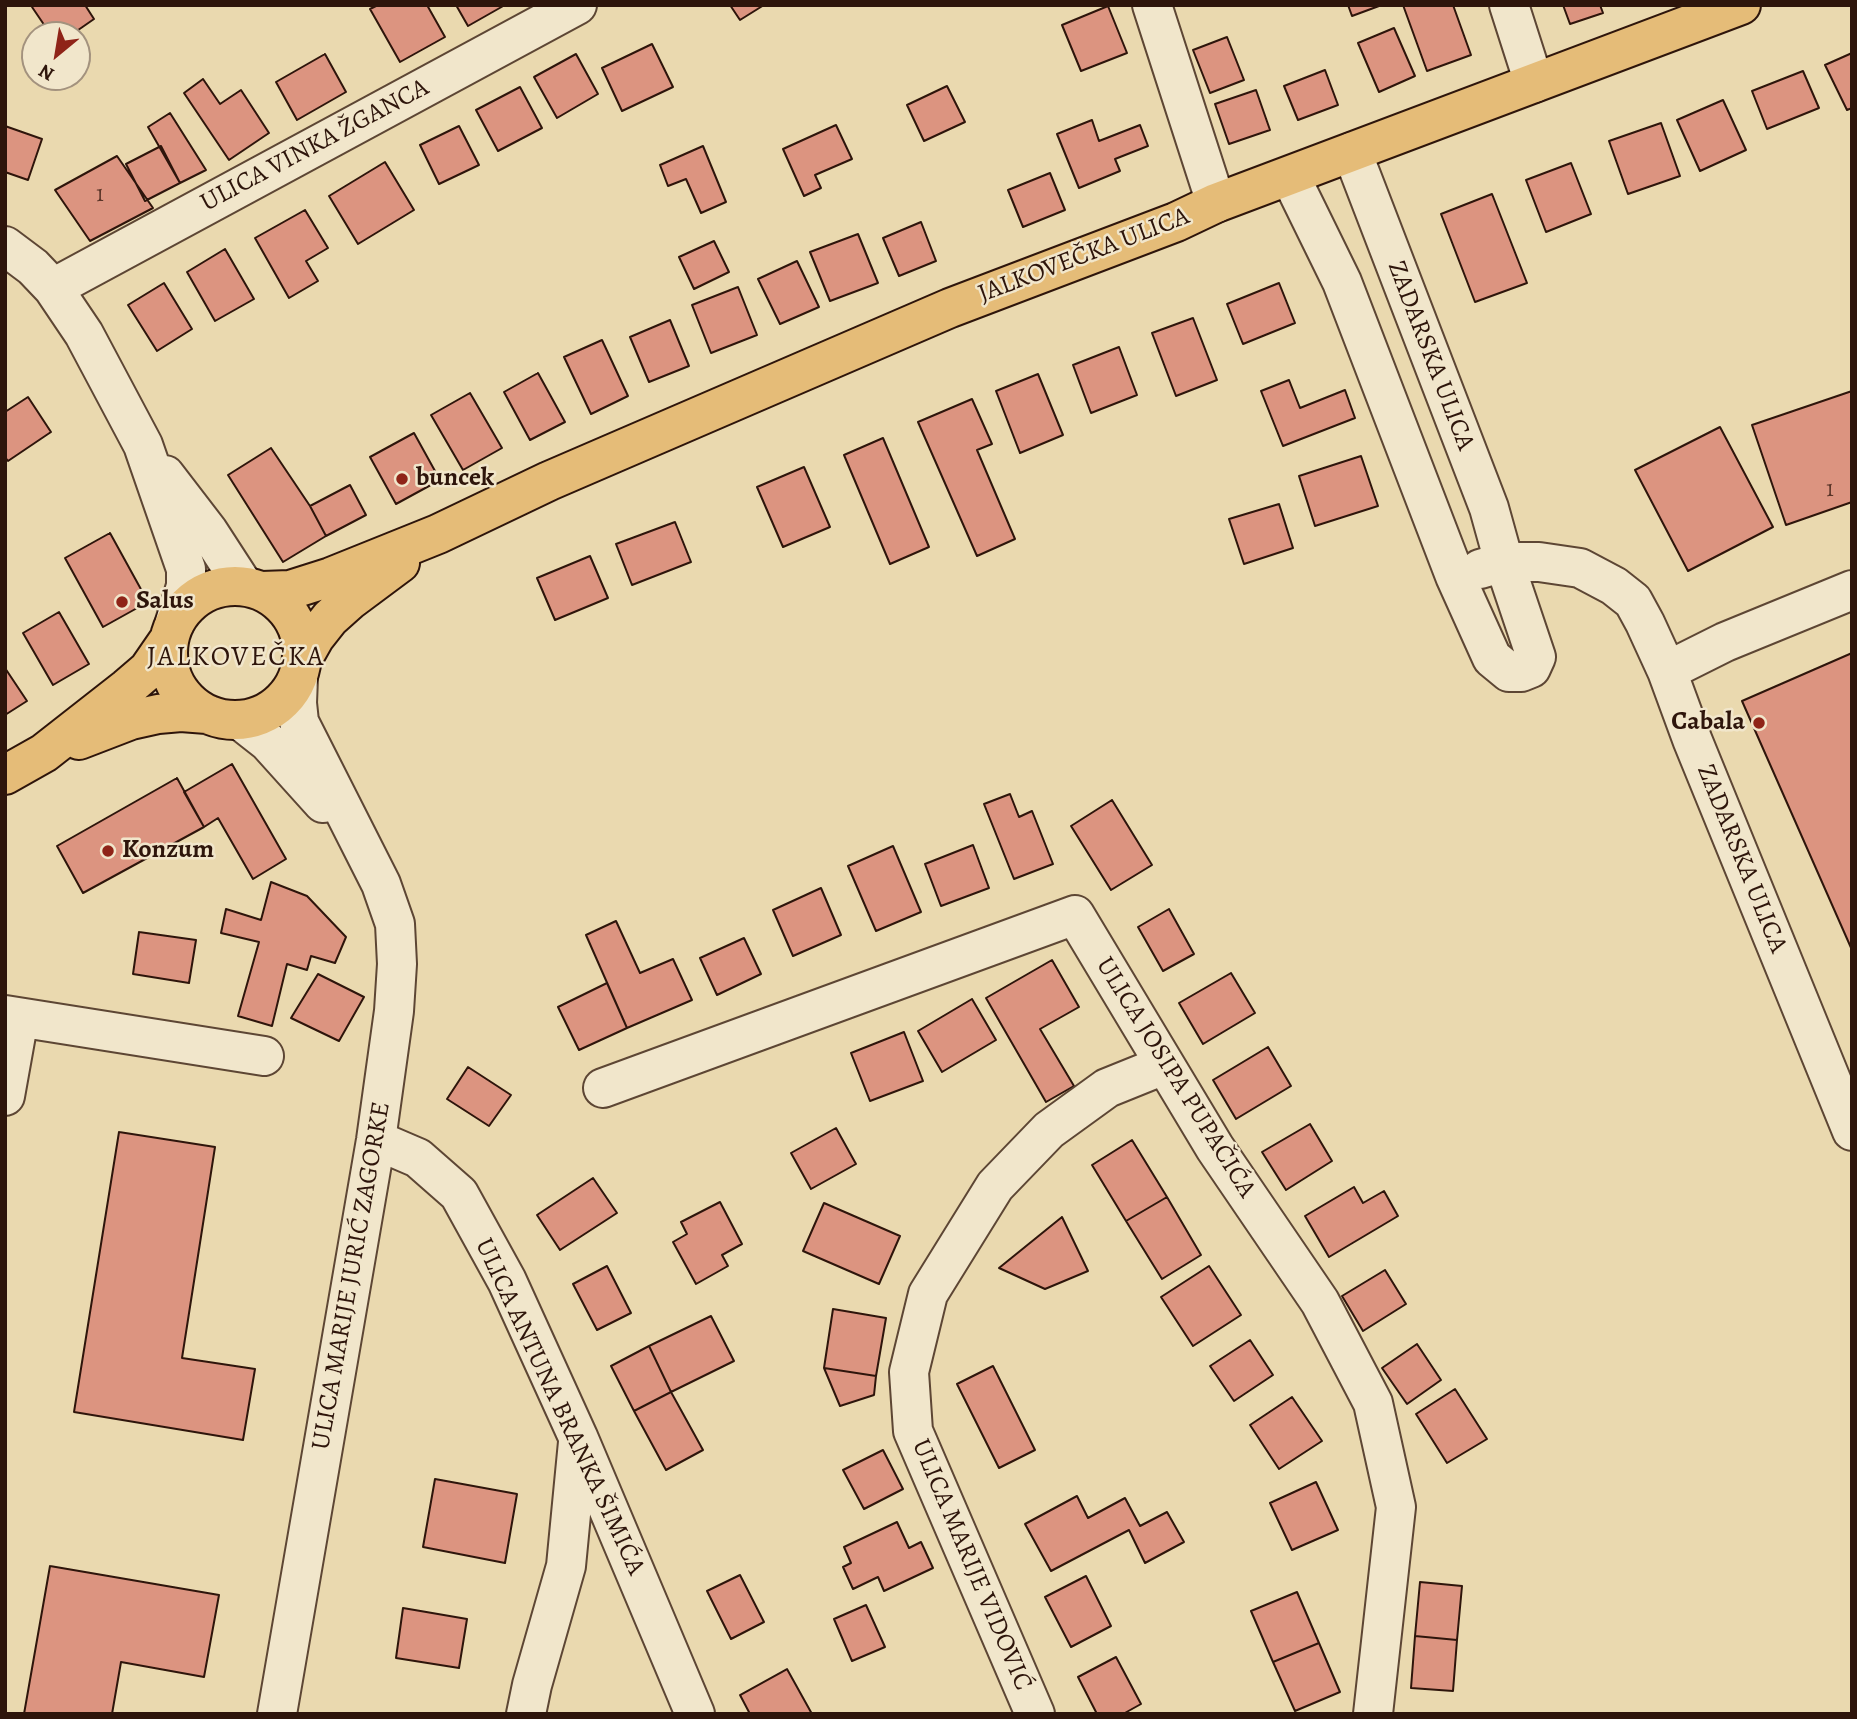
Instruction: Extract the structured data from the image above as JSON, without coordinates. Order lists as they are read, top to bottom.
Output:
{
  "streets": {
    "main road": ["JALKOVEČKA ULICA"],
    "street": [
      "ULICA VINKA ŽGANCA",
      "ZADARSKA ULICA",
      "ULICA JOSIPA PUPAČIĆA",
      "ULICA MARIJE JURIĆ ZAGORKE",
      "ULICA ANTUNA BRANKA ŠIMIĆA",
      "ULICA MARIJE VIDOVIĆ"
    ]
  },
  "crossings": [
    ["JALKOVEČKA ULICA", "ZADARSKA ULICA"],
    ["JALKOVEČKA ULICA", "ULICA MARIJE JURIĆ ZAGORKE"],
    ["ULICA JOSIPA PUPAČIĆA", "ULICA MARIJE VIDOVIĆ"],
    ["ULICA MARIJE JURIĆ ZAGORKE", "ULICA ANTUNA BRANKA ŠIMIĆA"]
  ],
  "districts": ["JALKOVEČKA"],
  "places": [
    "buncek",
    "Salus",
    "Cabala",
    "Konzum"
  ],
  "house_numbers": ["1", "1"],
  "north": "bottom left"
}
